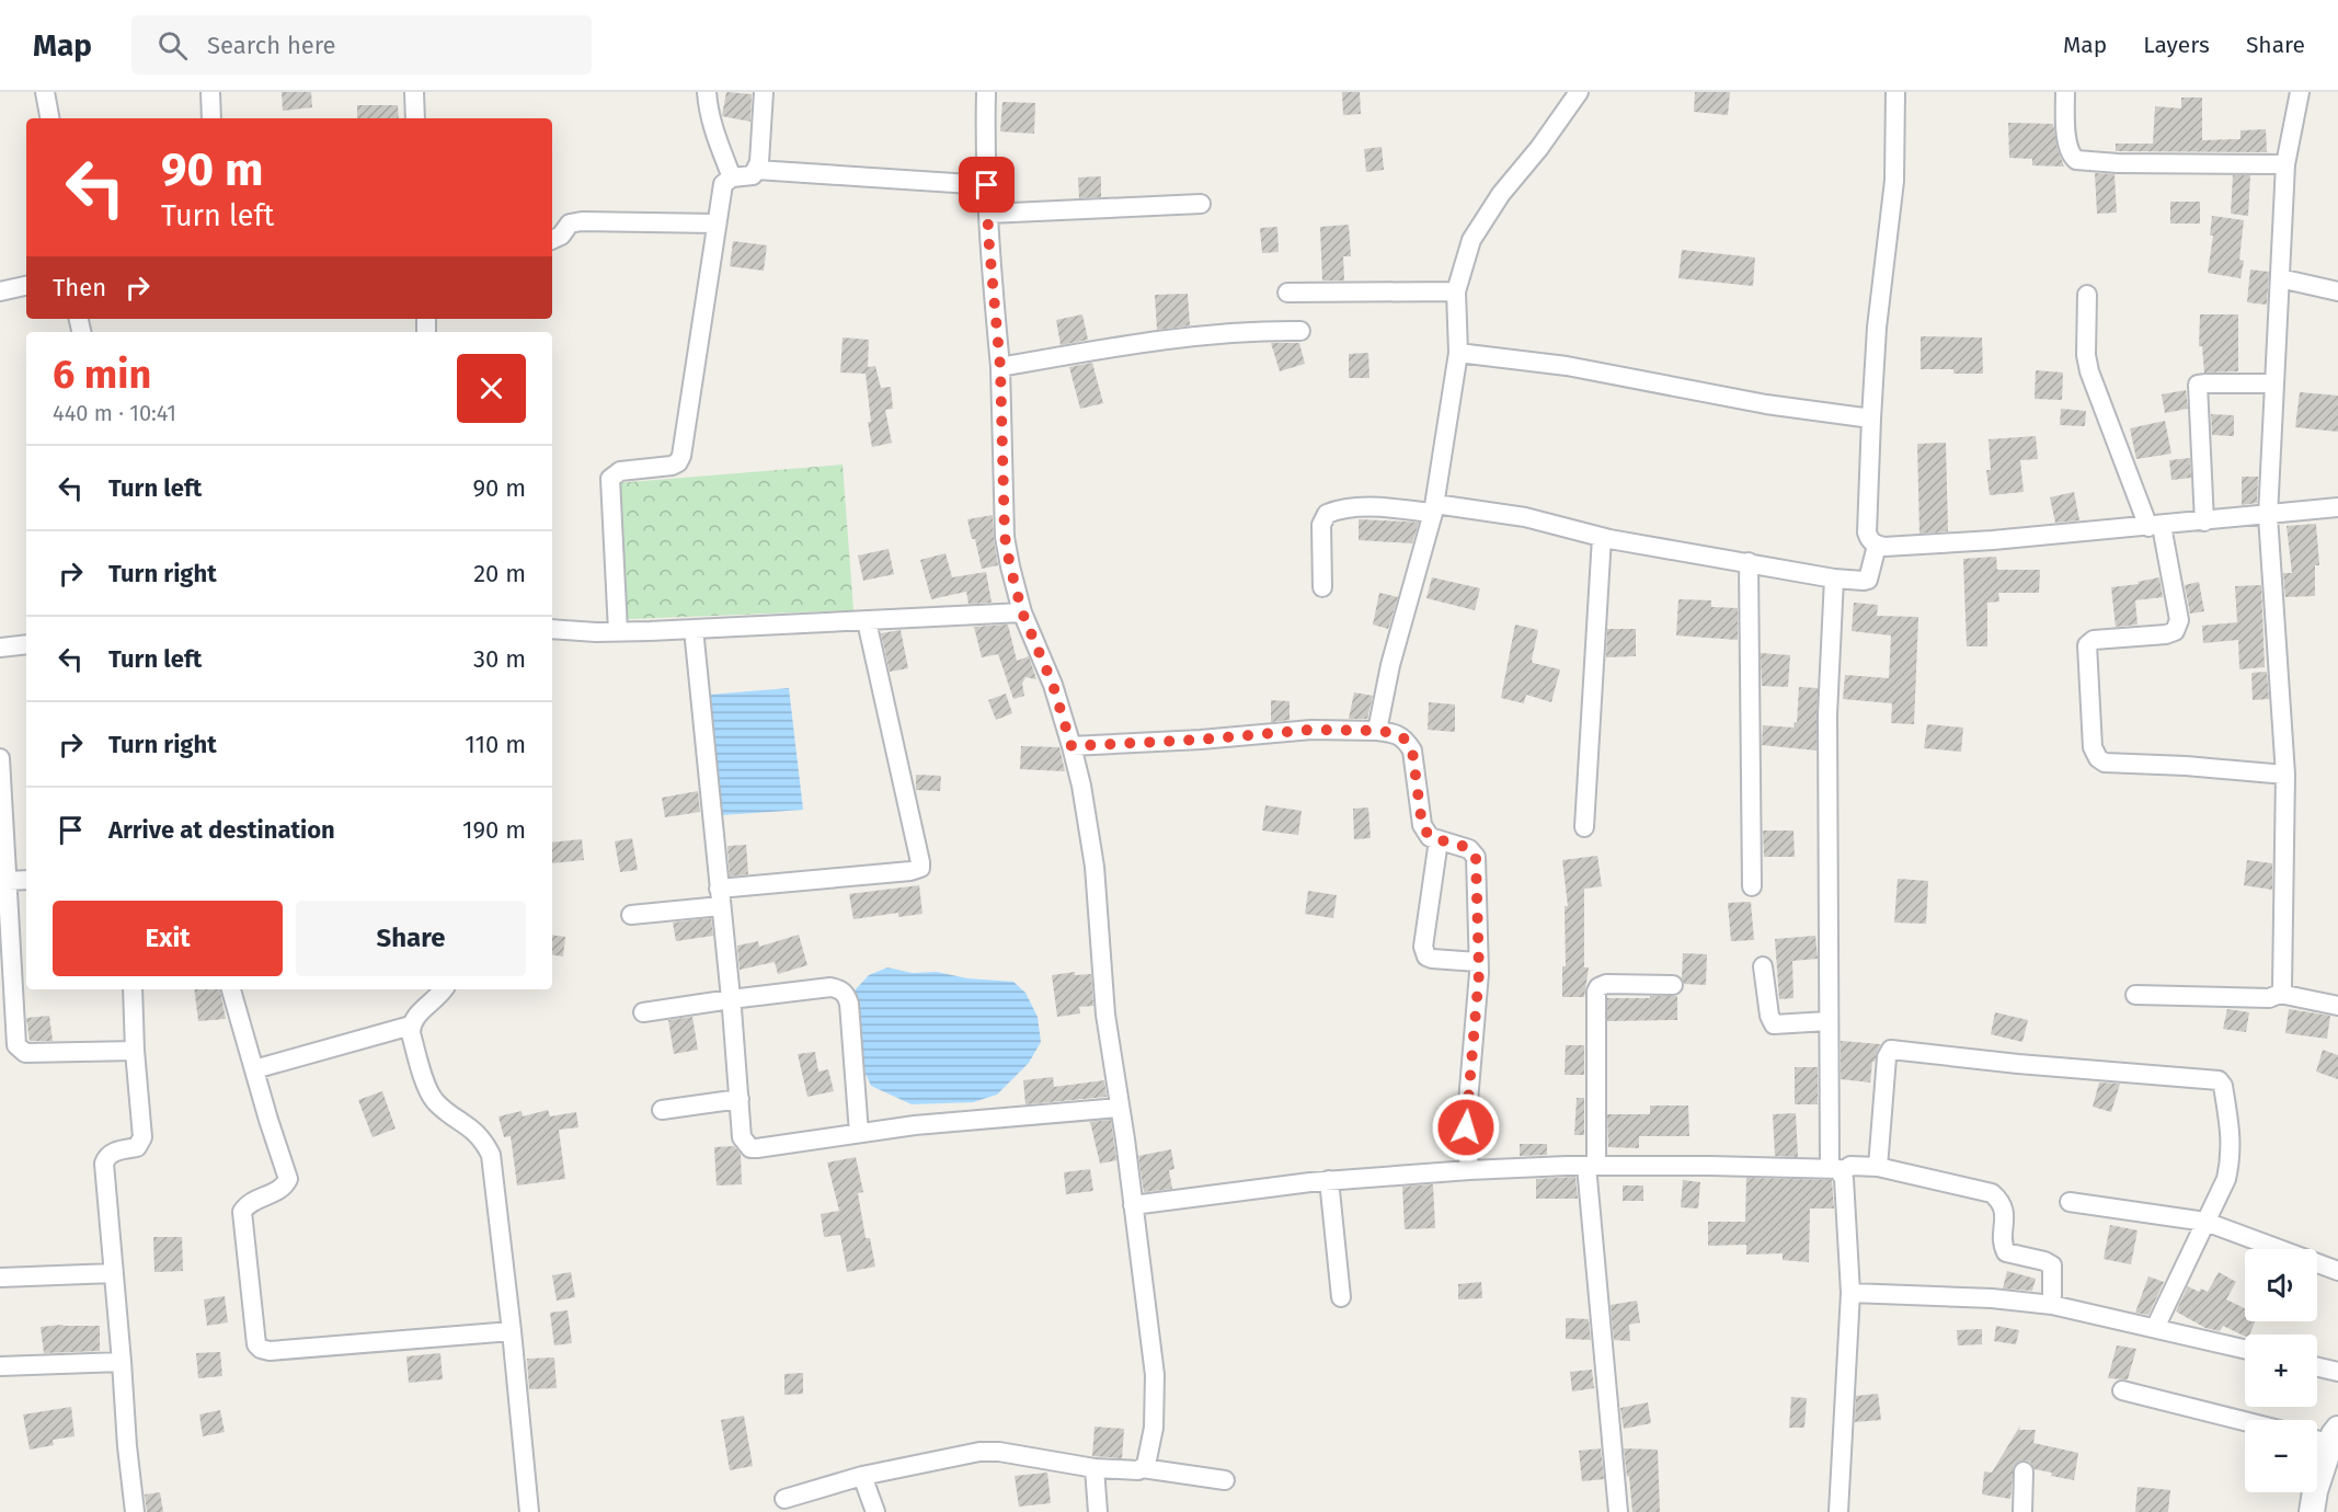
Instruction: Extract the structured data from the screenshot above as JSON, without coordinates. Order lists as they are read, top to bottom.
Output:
{
  "page": {
    "header": "Map",
    "search": "Search here",
    "nav": ["Map", "Layers", "Share"],
    "turn": ["90 m", "Turn left"],
    "then": "Then",
    "heading": ["6 min", "440 m · 10:41"],
    "list": [
      {
        "name": "Turn left",
        "value": "90 m"
      },
      {
        "name": "Turn right",
        "value": "20 m"
      },
      {
        "name": "Turn left",
        "value": "30 m"
      },
      {
        "name": "Turn right",
        "value": "110 m"
      },
      {
        "name": "Arrive at destination",
        "value": "190 m"
      }
    ],
    "buttons": ["Exit", "Share"],
    "map_buttons": ["+", "−"]
  }
}
